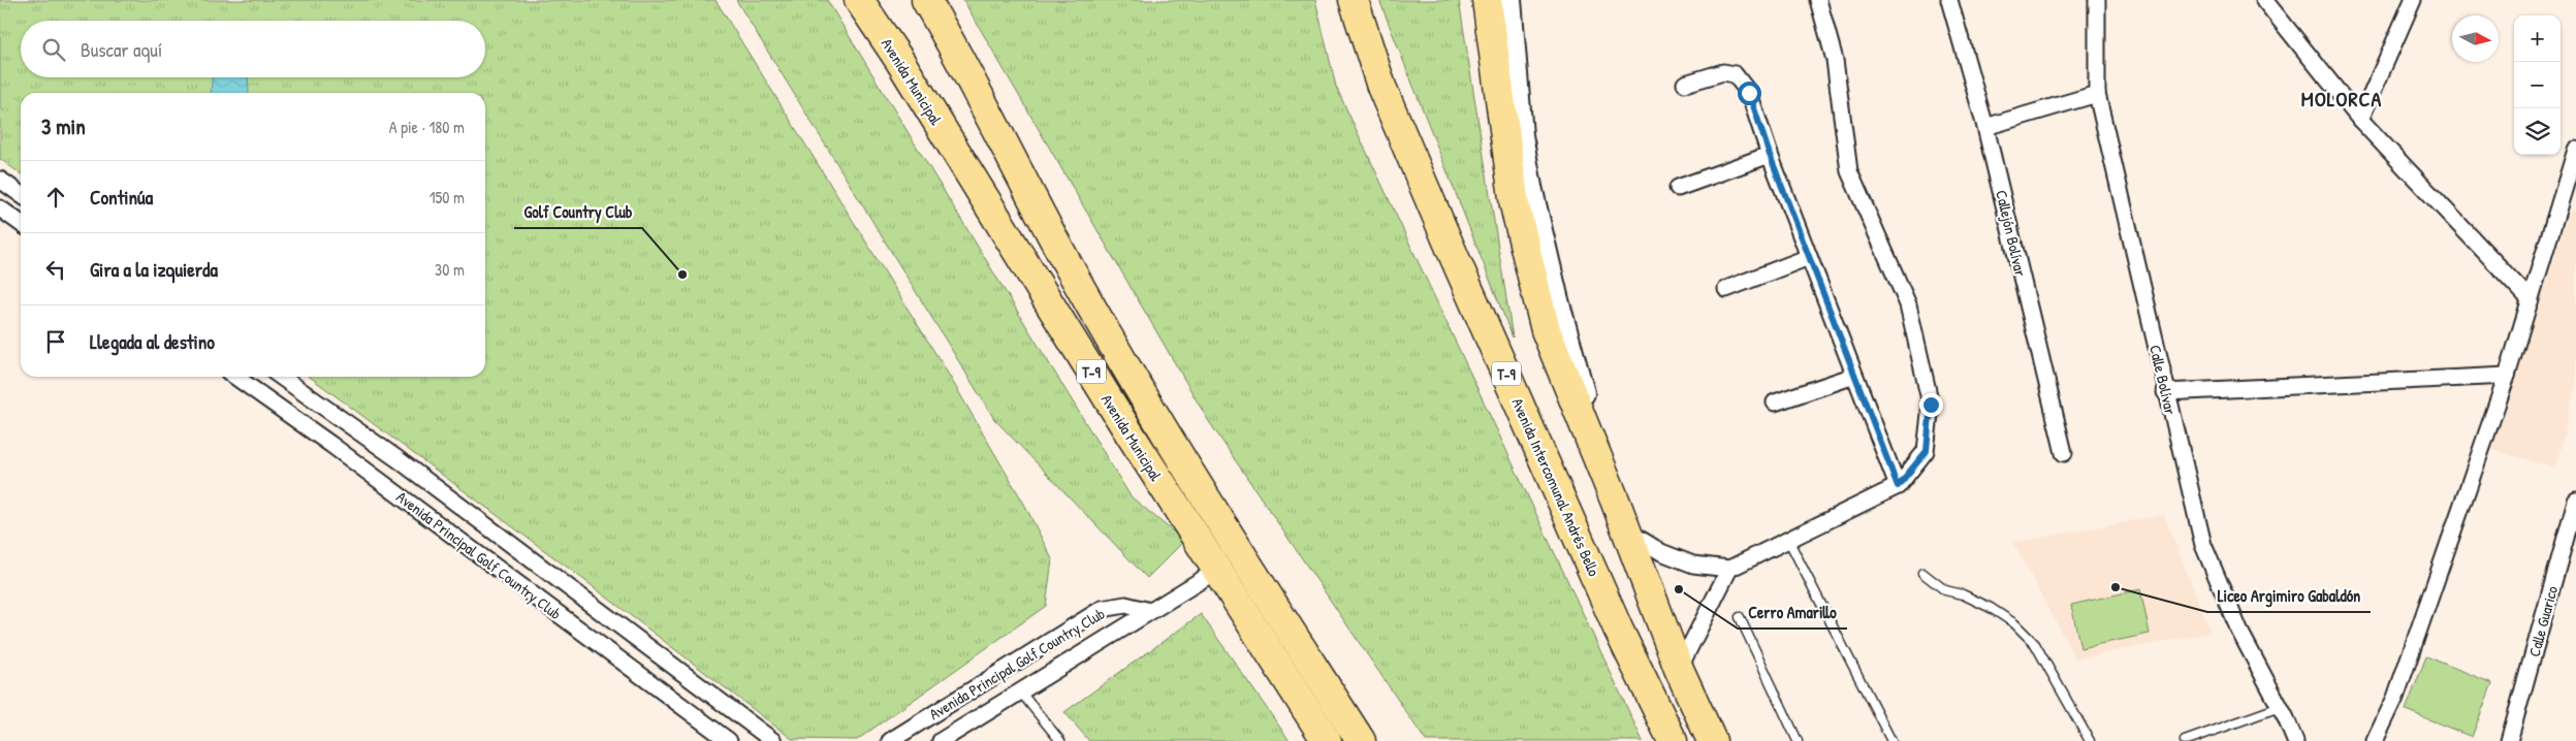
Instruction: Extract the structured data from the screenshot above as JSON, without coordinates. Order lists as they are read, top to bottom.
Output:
{
  "streets": {
    "highway": ["Avenida Municipal", "T-9", "Avenida Intercomunal Andrés Bello"],
    "street": [
      "Callejón Bolívar",
      "Calle Bolívar",
      "Avenida Principal Golf Country Club",
      "Calle Guarico"
    ]
  },
  "districts": ["MOLORCA"],
  "places": ["Golf Country Club", "Liceo Argimiro Gabaldón", "Cerro Amarillo"],
  "north": "right",
  "page": {
    "map_buttons": ["+", "−"],
    "search": "Buscar aquí",
    "heading": ["3 min", "A pie · 180 m"],
    "list": [
      ["Continúa", "150 m"],
      ["Gira a la izquierda", "30 m"],
      "Llegada al destino"
    ]
  }
}
